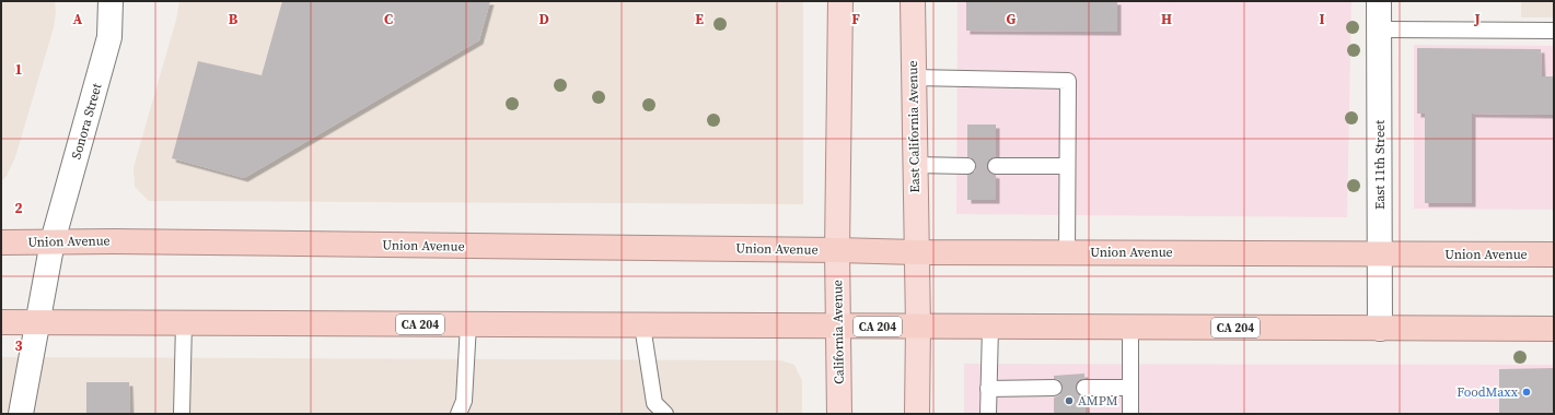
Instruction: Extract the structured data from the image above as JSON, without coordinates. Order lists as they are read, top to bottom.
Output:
{
  "streets": {
    "highway": ["Union Avenue", "CA 204"],
    "main road": ["East California Avenue", "California Avenue"],
    "street": ["Sonora Street", "East 11th Street"]
  },
  "crossings": [
    ["Sonora Street", "Union Avenue"],
    ["Sonora Street", "CA 204"],
    ["East California Avenue", "Union Avenue"],
    ["East 11th Street", "Union Avenue"],
    ["East 11th Street", "CA 204"],
    ["Union Avenue", "California Avenue"],
    ["CA 204", "California Avenue"]
  ],
  "places": ["FoodMaxx", "AMPM"],
  "grid": {
    "columns": [
      "A",
      "B",
      "C",
      "D",
      "E",
      "F",
      "G",
      "H",
      "I",
      "J"
    ],
    "rows": ["1", "2", "3"]
  }
}
